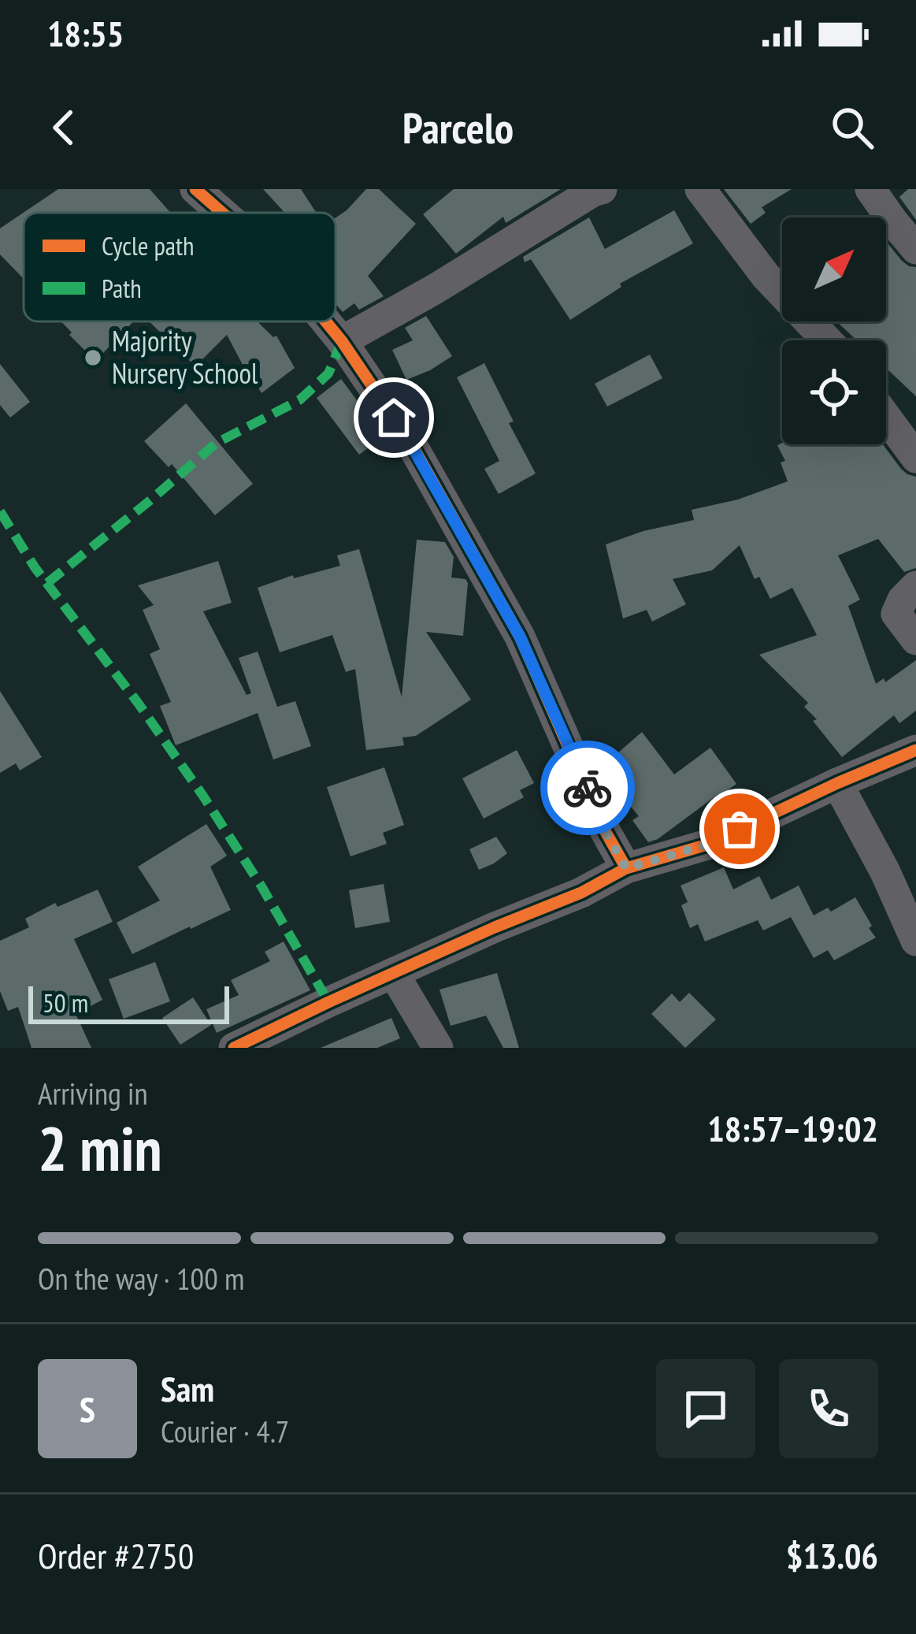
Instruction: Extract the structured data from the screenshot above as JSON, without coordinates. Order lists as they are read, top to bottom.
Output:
{
  "places": ["Majority Nursery School"],
  "legend": ["Cycle path", "Path"],
  "scale_bar": "50 m",
  "north": "top right",
  "page": {
    "status": "18:55",
    "header": "Parcelo",
    "scale": "50 m",
    "heading": ["2 min", "Arriving in", "18:57–19:02"],
    "panel": [
      "Sam",
      "Courier · 4.7",
      "Order #2750",
      "$13.06"
    ],
    "bar": "On the way · 100 m",
    "round": "S"
  }
}
